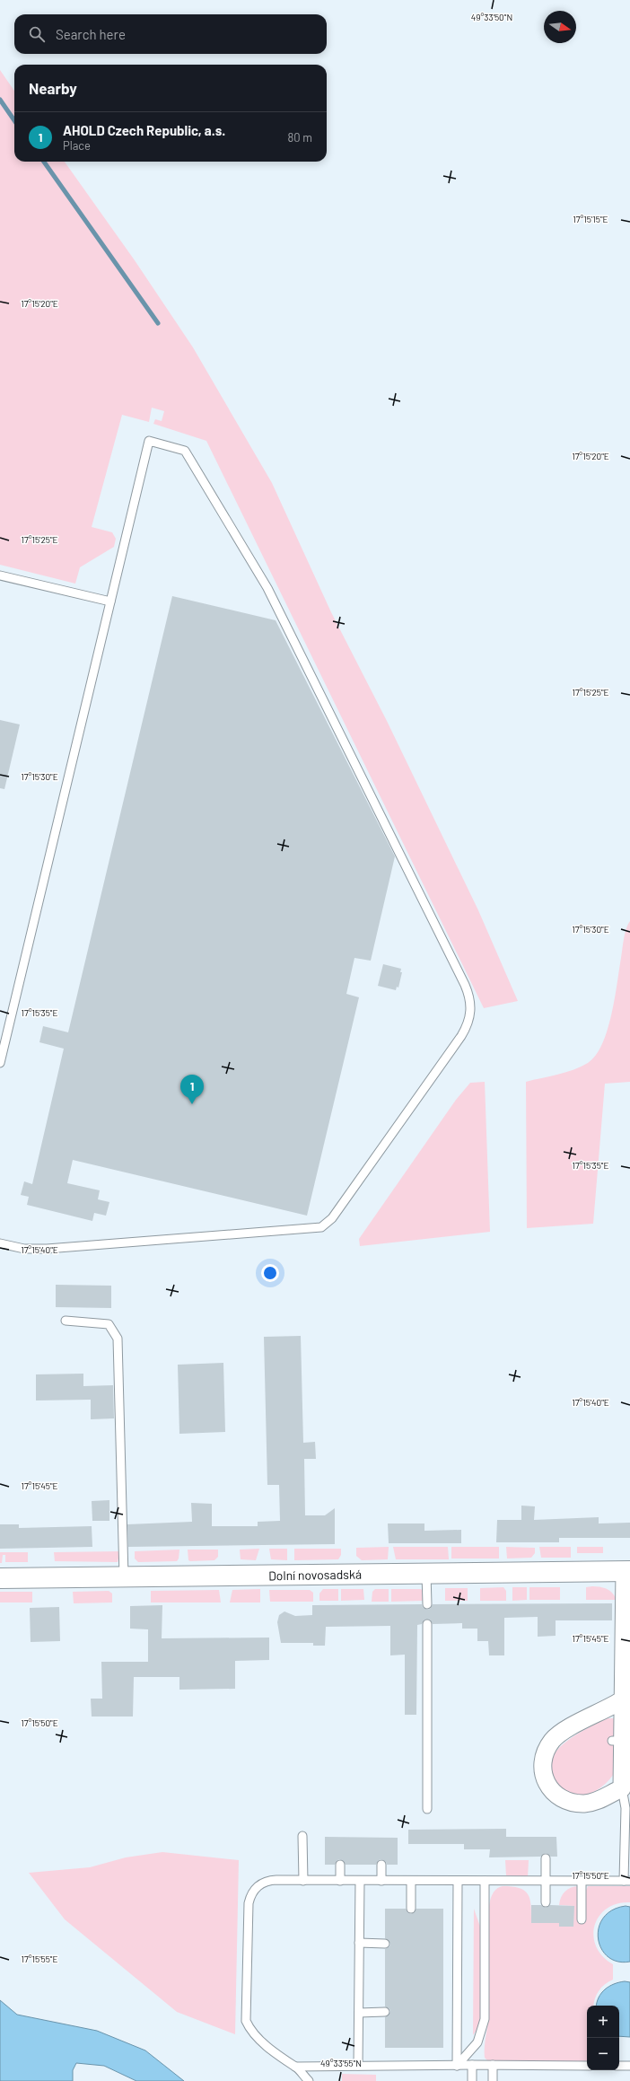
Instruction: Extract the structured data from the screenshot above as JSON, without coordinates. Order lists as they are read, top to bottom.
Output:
{
  "streets": {
    "main road": ["Dolní novosadská"]
  },
  "north": "right",
  "page": {
    "search": "Search here",
    "heading": "Nearby",
    "list": [
      {
        "mark": "1",
        "name": "AHOLD Czech Republic, a.s.",
        "note": "Place",
        "value": "80 m"
      }
    ],
    "pins": "1",
    "map_buttons": ["+", "−"]
  },
  "coordinates": [
    "49°33'50\"N",
    "17°15'15\"E",
    "17°15'20\"E",
    "17°15'25\"E",
    "17°15'30\"E",
    "17°15'35\"E",
    "17°15'40\"E",
    "17°15'45\"E",
    "17°15'50\"E",
    "17°15'55\"E",
    "49°33'55\"N"
  ]
}
